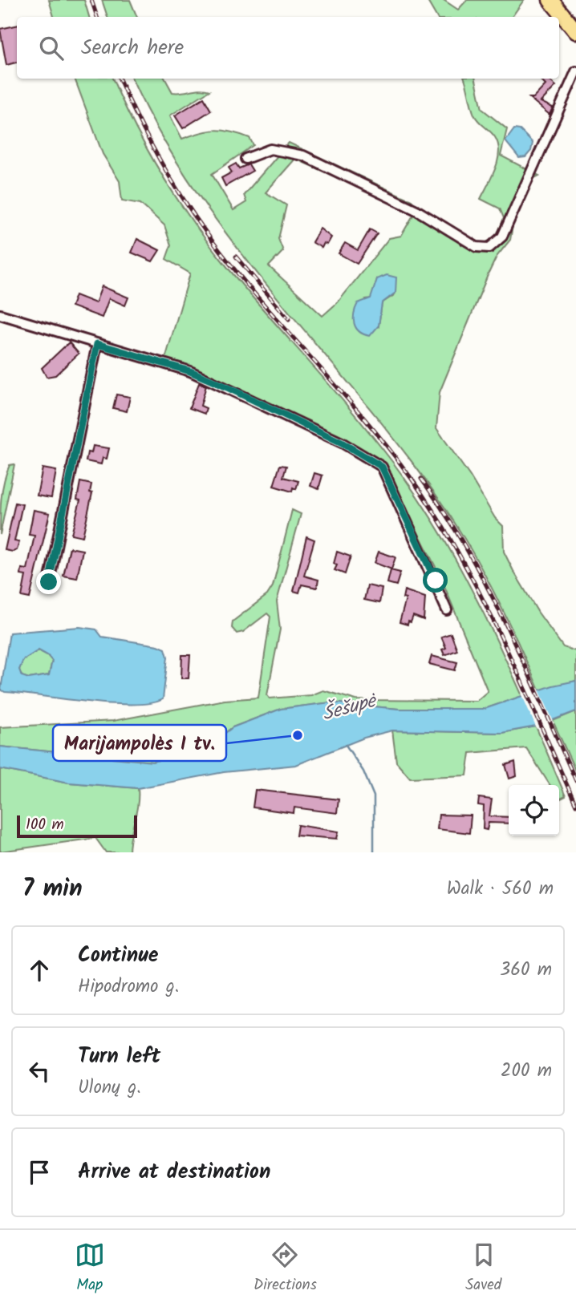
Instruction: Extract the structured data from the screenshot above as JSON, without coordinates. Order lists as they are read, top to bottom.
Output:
{
  "water": ["Šešupė"],
  "places": ["Marijampolės I tv."],
  "scale_bar": "100 m",
  "page": {
    "search": "Search here",
    "scale": "100 m",
    "heading": ["7 min", "Walk · 560 m"],
    "list": [
      ["Continue", "Hipodromo g.", "360 m"],
      ["Turn left", "Ulonų g.", "200 m"],
      "Arrive at destination"
    ],
    "nav": ["Map", "Directions", "Saved"]
  }
}
